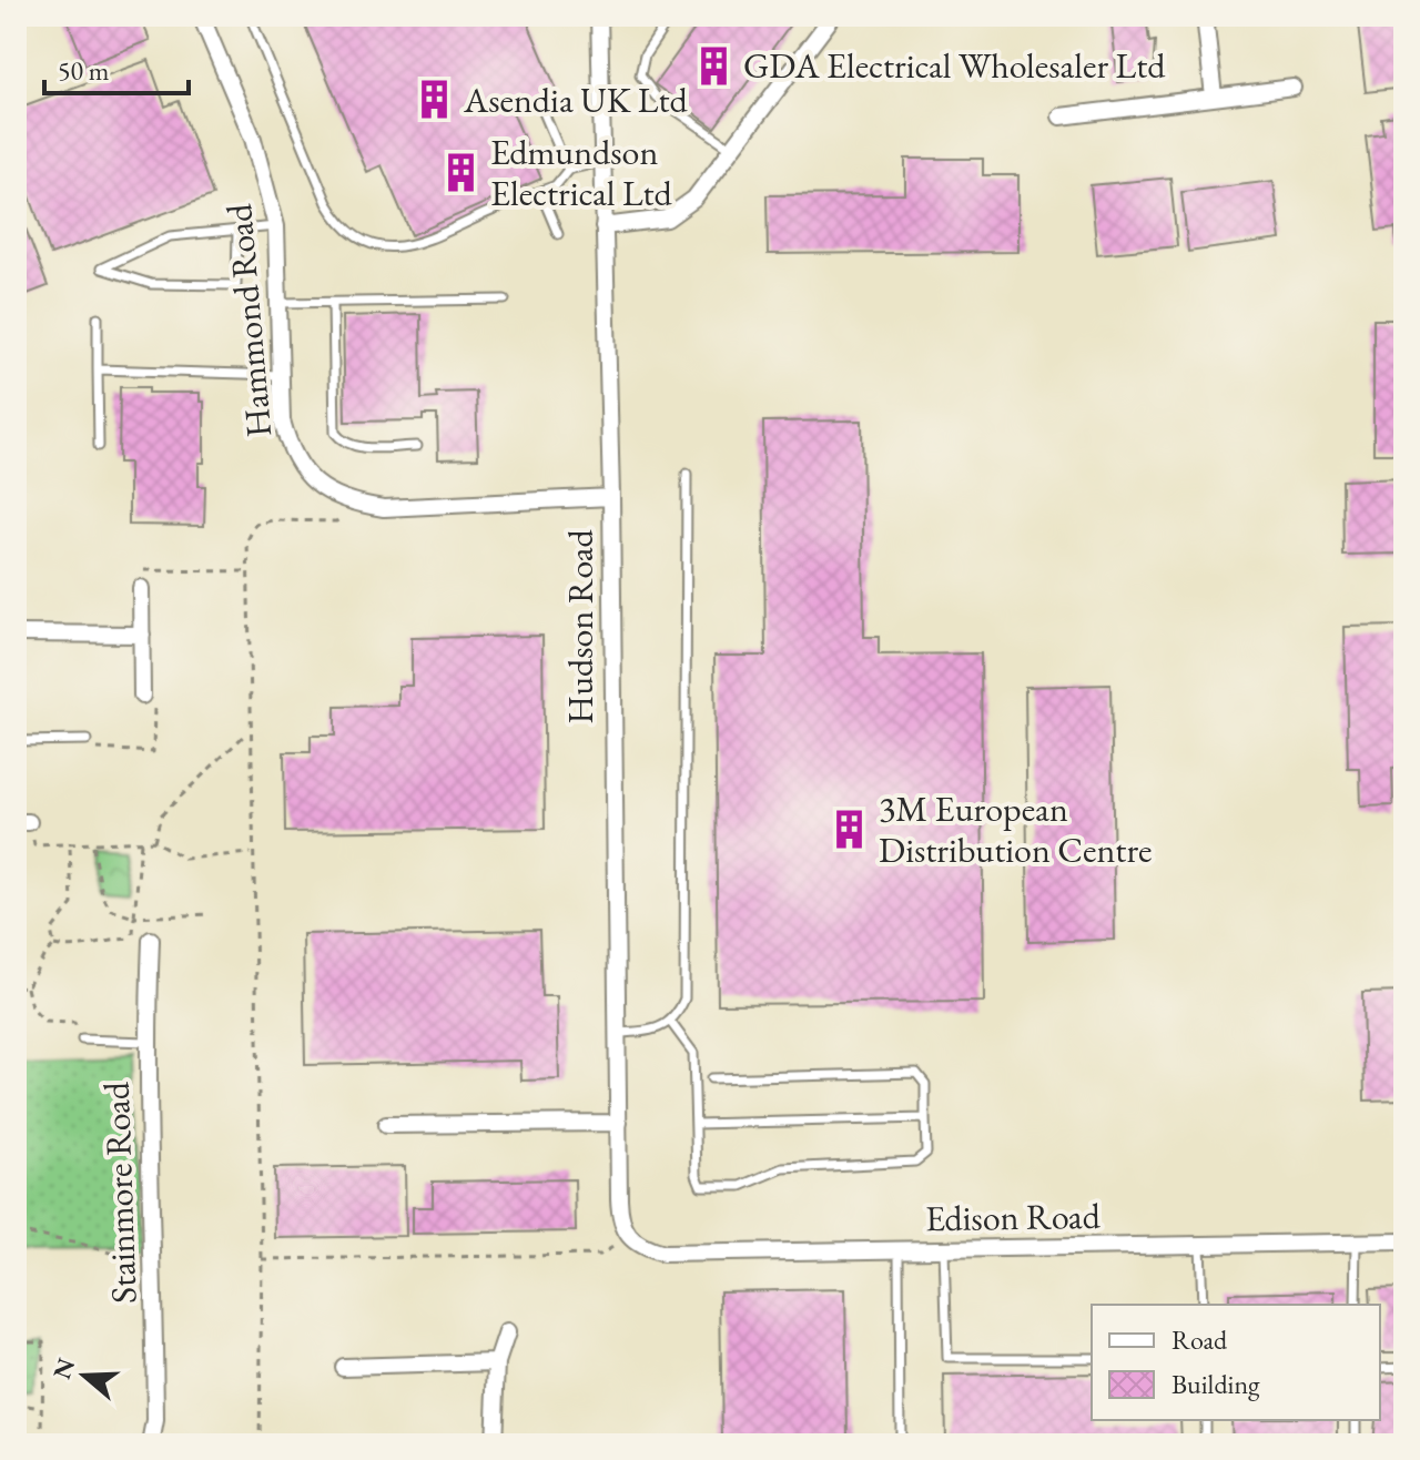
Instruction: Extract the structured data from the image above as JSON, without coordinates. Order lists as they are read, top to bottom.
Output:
{
  "streets": {
    "street": [
      "Hammond Road",
      "Hudson Road",
      "Stainmore Road",
      "Edison Road"
    ]
  },
  "crossings": [
    ["Hammond Road", "Hudson Road"],
    ["Hudson Road", "Edison Road"]
  ],
  "places": {
    "building": [
      "GDA Electrical Wholesaler Ltd",
      "Asendia UK Ltd",
      "Edmundson Electrical Ltd",
      "3M European Distribution Centre"
    ]
  },
  "legend": ["Road", "Building"],
  "scale_bar": "50 m",
  "north": "left"
}
